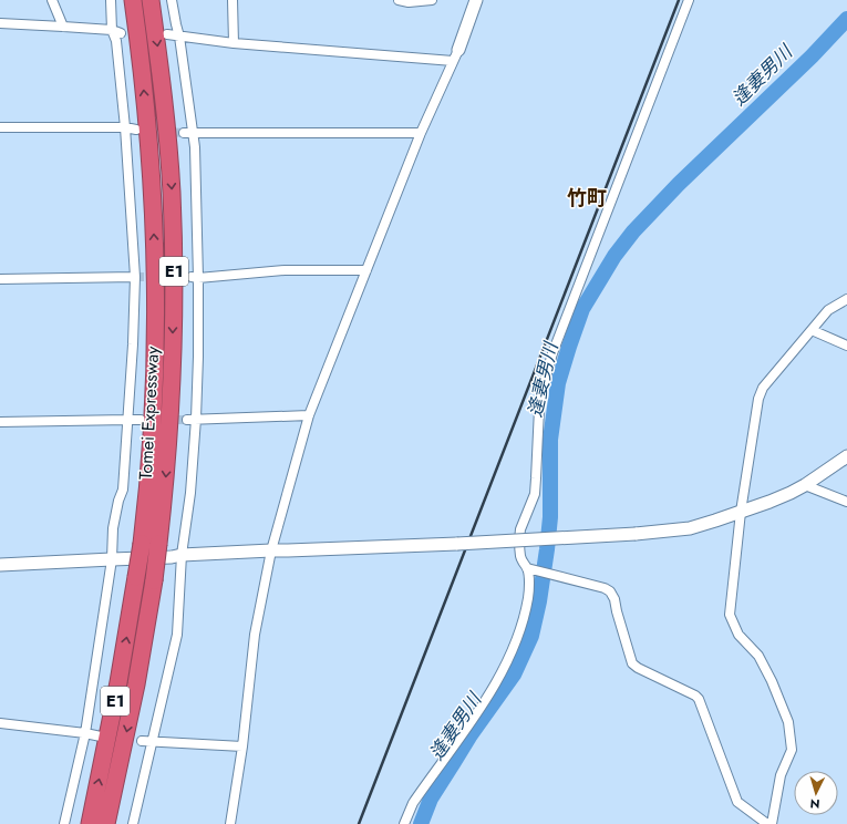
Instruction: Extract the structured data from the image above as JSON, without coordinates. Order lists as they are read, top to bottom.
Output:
{
  "streets": {
    "highway": ["E1", "Tomei Expressway"]
  },
  "districts": ["竹町"],
  "water": ["逢妻男川"],
  "north": "bottom"
}
